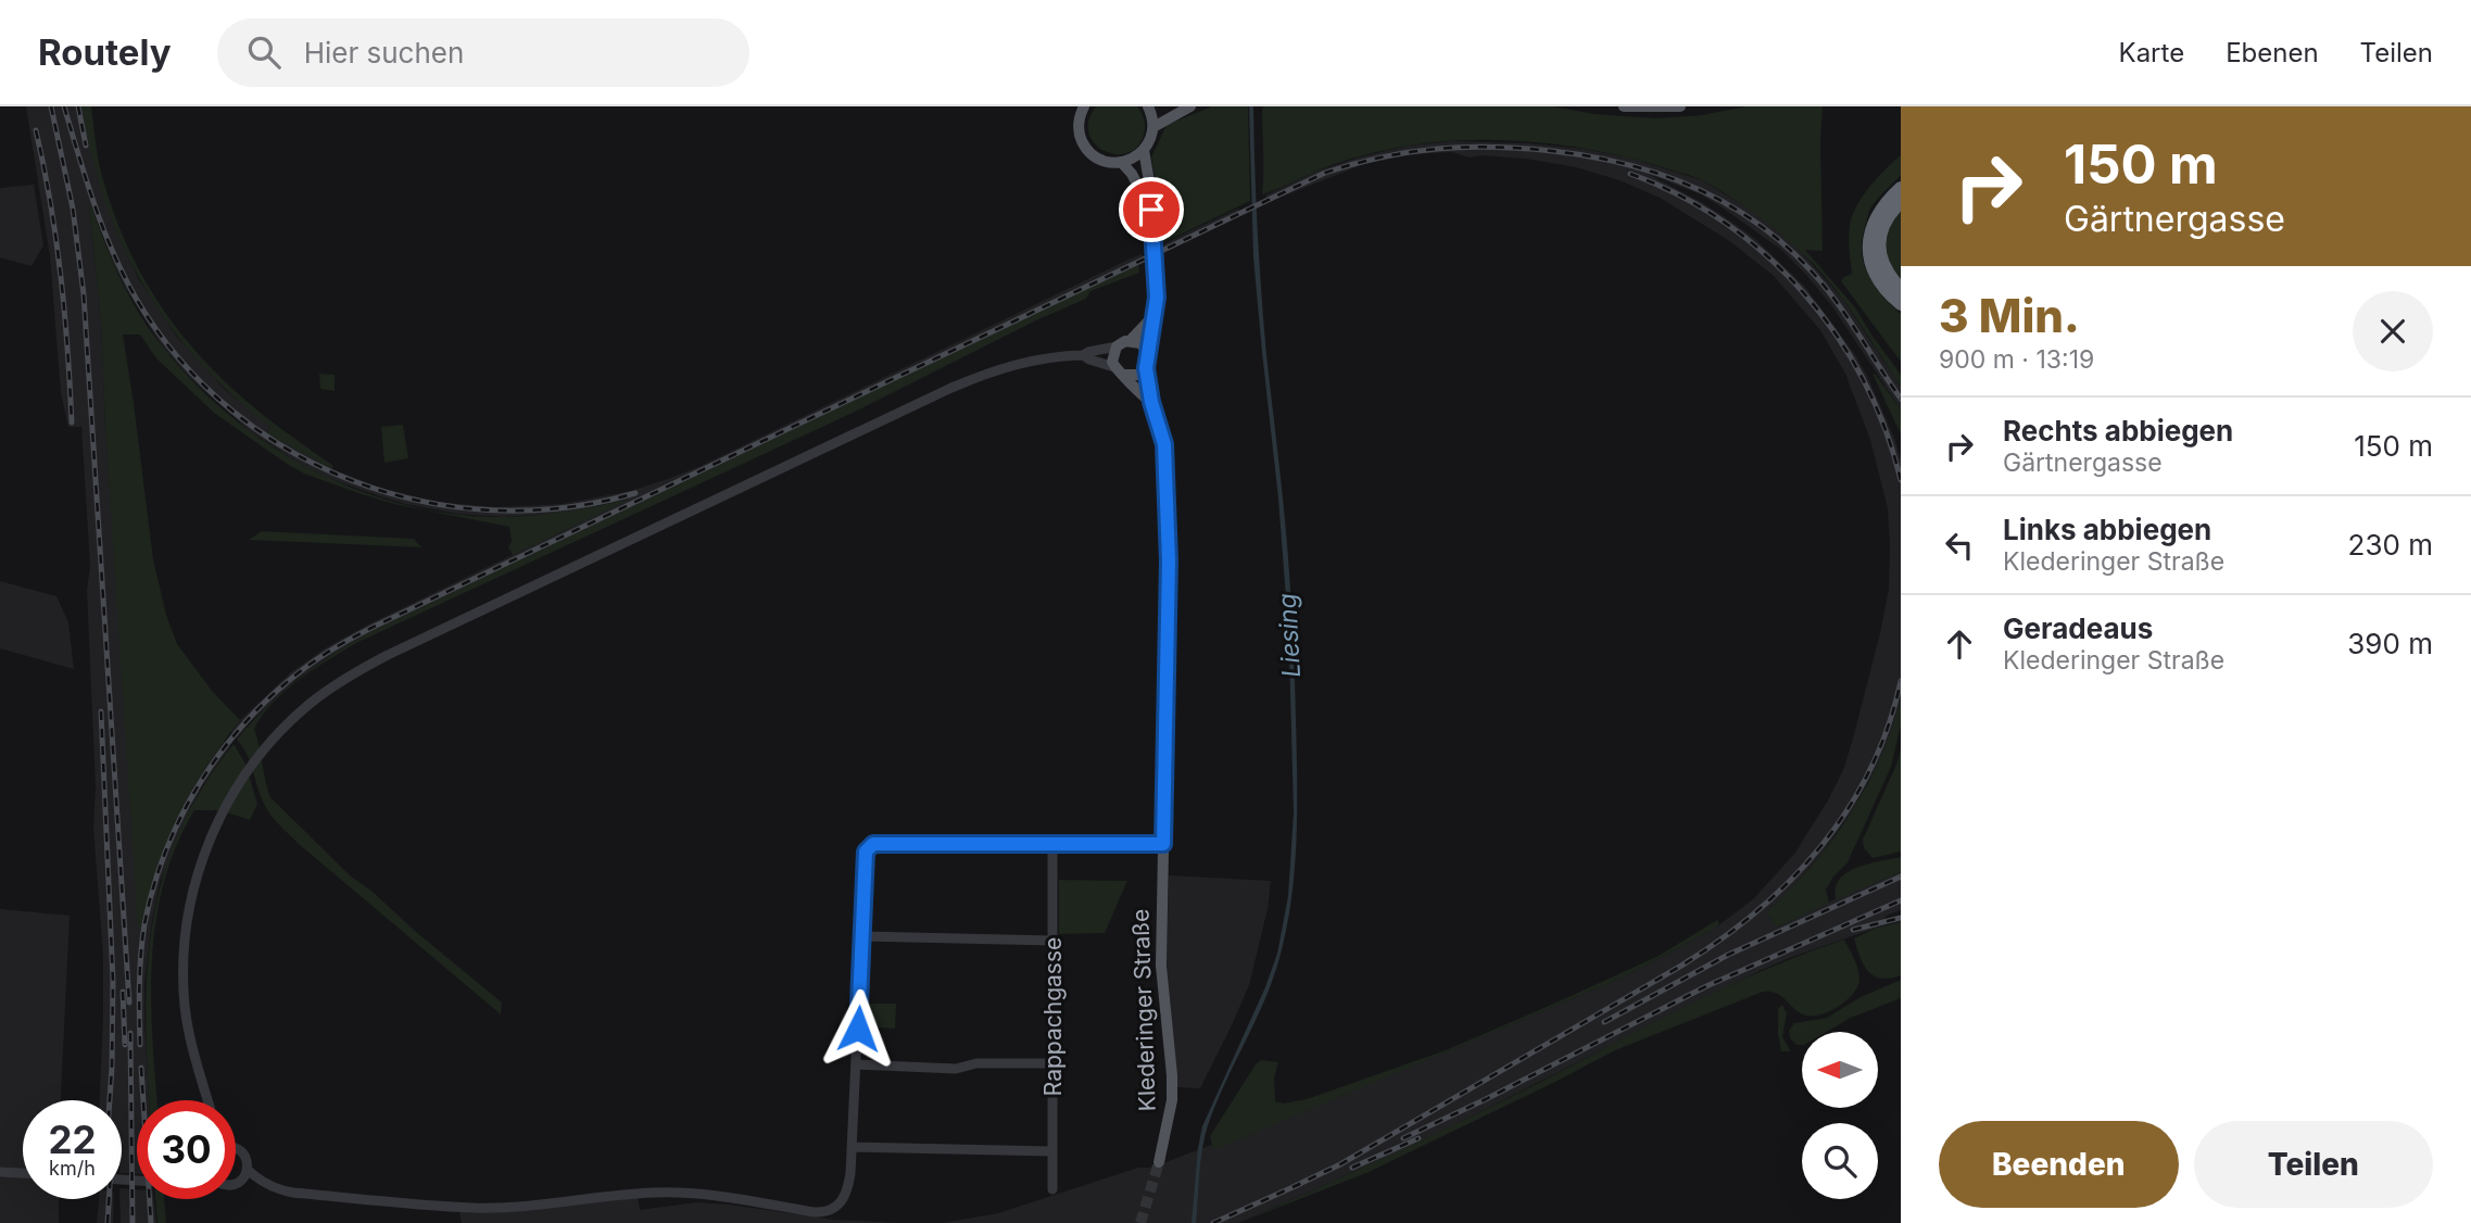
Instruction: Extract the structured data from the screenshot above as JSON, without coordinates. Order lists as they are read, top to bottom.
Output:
{
  "streets": {
    "main road": ["Klederinger Straße"],
    "street": ["Rappachgasse"]
  },
  "water": ["Liesing"],
  "north": "left",
  "page": {
    "header": "Routely",
    "search": "Hier suchen",
    "nav": ["Karte", "Ebenen", "Teilen"],
    "turn": ["150 m", "Gärtnergasse"],
    "heading": ["3 Min.", "900 m · 13:19"],
    "list": [
      {
        "name": "Rechts abbiegen",
        "note": "Gärtnergasse",
        "value": "150 m"
      },
      {
        "name": "Links abbiegen",
        "note": "Klederinger Straße",
        "value": "230 m"
      },
      {
        "name": "Geradeaus",
        "note": "Klederinger Straße",
        "value": "390 m"
      }
    ],
    "speed": "22 km/h",
    "limit": "30",
    "buttons": ["Beenden", "Teilen"]
  }
}
